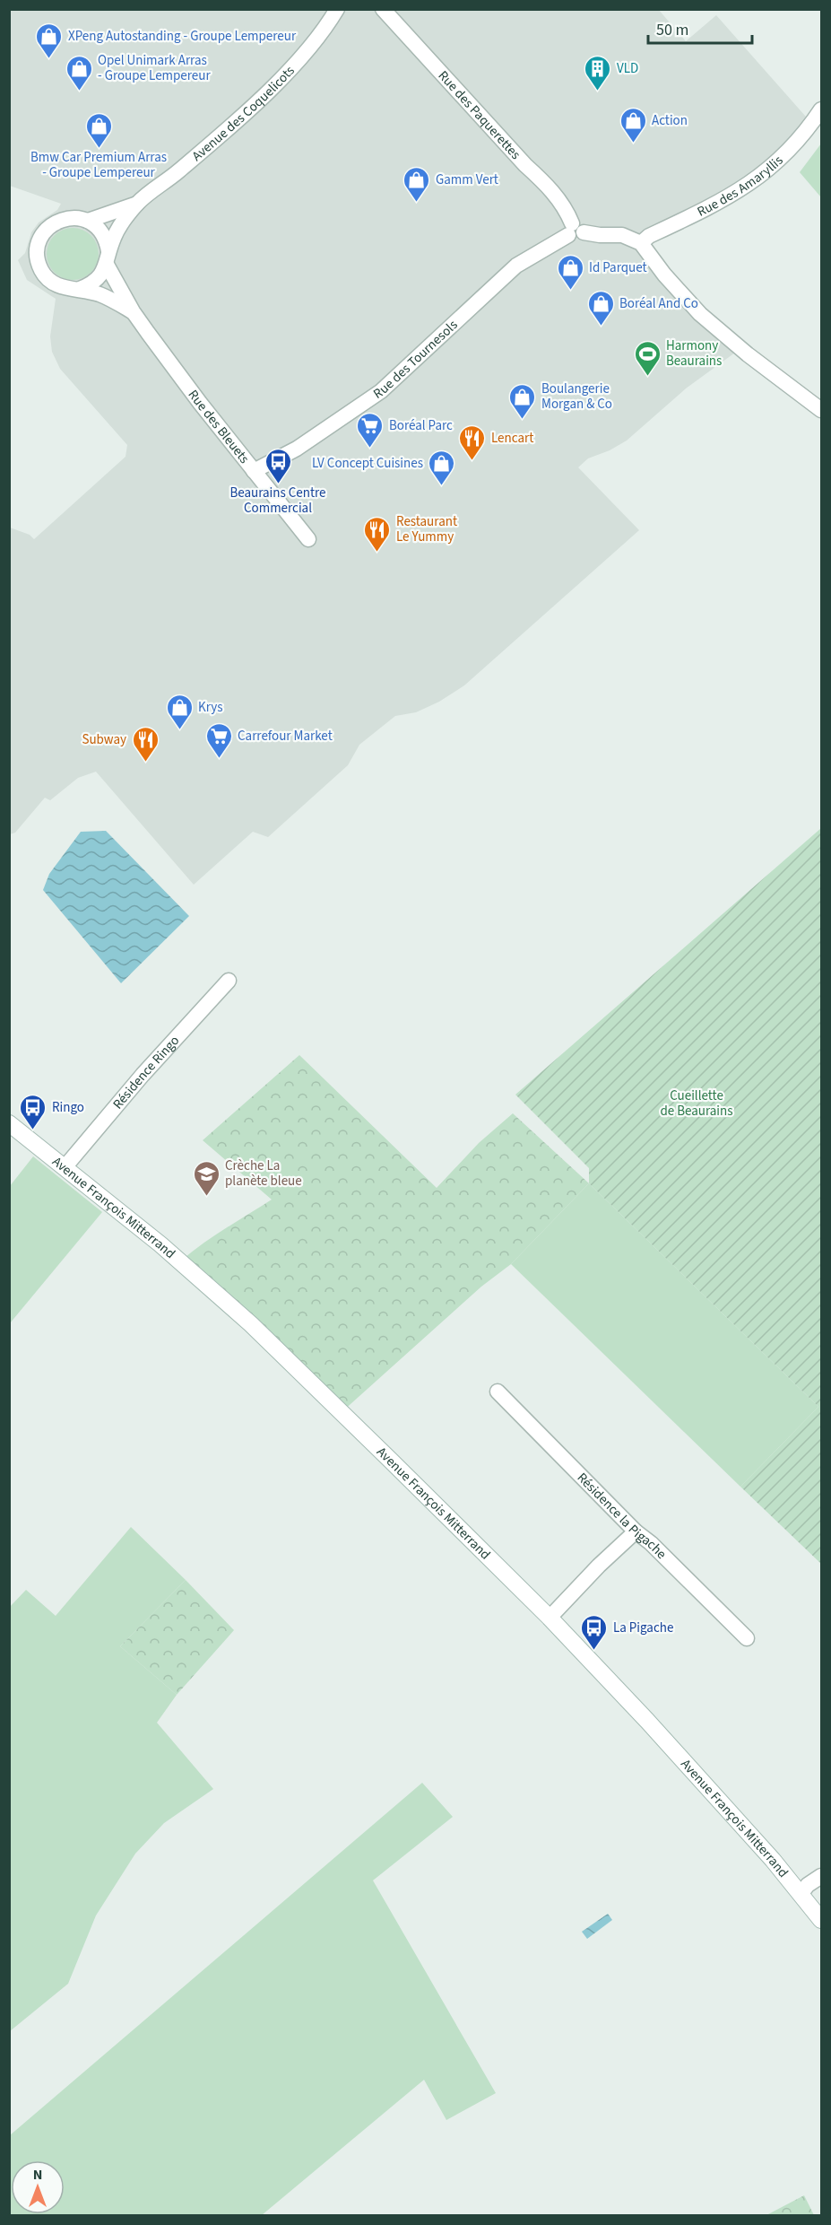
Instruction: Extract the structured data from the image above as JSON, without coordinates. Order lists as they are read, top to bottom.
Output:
{
  "streets": {
    "main road": ["Avenue François Mitterrand"],
    "street": [
      "Avenue des Coquelicots",
      "Rue des Paquerettes",
      "Rue des Amaryllis",
      "Rue des Tournesols",
      "Rue des Bleuets",
      "Résidence Ringo",
      "Résidence la Pigache"
    ]
  },
  "crossings": [
    ["Rue des Paquerettes", "Rue des Tournesols"],
    ["Rue des Tournesols", "Rue des Bleuets"],
    ["Résidence Ringo", "Avenue François Mitterrand"]
  ],
  "parks": ["Cueillette de Beaurains"],
  "places": {
    "shop": [
      "XPeng Autostanding - Groupe Lempereur",
      "Opel Unimark Arras - Groupe Lempereur",
      "Action",
      "Bmw Car Premium Arras - Groupe Lempereur",
      "Gamm Vert",
      "Id Parquet",
      "Boréal And Co",
      "Boulangerie Morgan & Co",
      "LV Concept Cuisines",
      "Krys"
    ],
    "building": ["VLD"],
    "sports": ["Harmony Beaurains"],
    "supermarket": ["Boréal Parc", "Carrefour Market"],
    "restaurant": ["Lencart", "Restaurant Le Yummy", "Subway"],
    "bus stop": ["Beaurains Centre Commercial", "Ringo", "La Pigache"],
    "school or university": ["Crèche La planète bleue"]
  },
  "scale_bar": "50 m",
  "north": "top"
}
